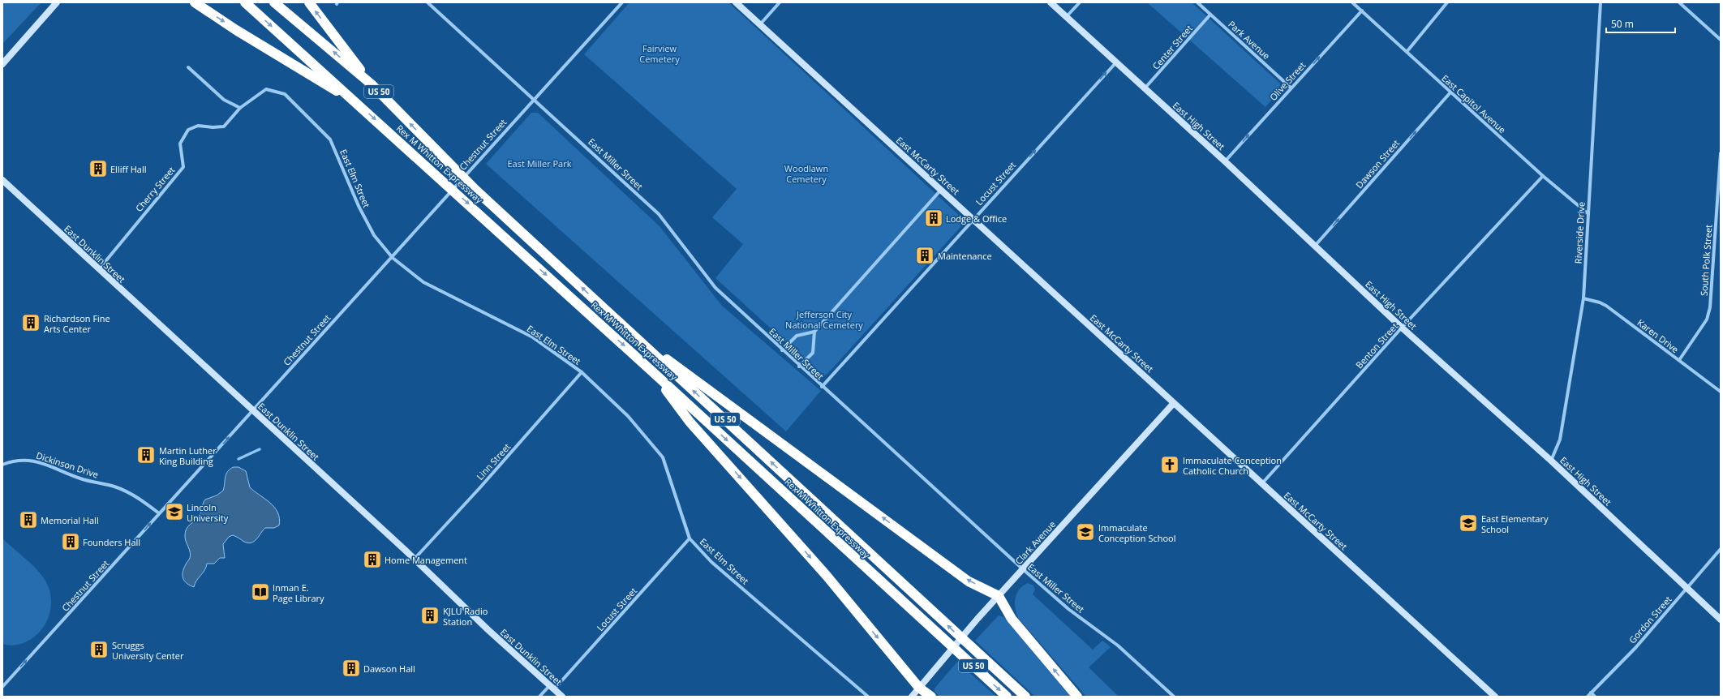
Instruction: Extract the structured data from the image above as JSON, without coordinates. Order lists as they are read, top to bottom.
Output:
{
  "streets": {
    "highway": ["US 50", "Rex M Whitton Expressway"],
    "main road": [
      "East High Street",
      "East McCarty Street",
      "East Dunklin Street",
      "Clark Avenue"
    ],
    "street": [
      "Park Avenue",
      "Center Street",
      "Olive Street",
      "East Capitol Avenue",
      "Chestnut Street",
      "East Miller Street",
      "Dawson Street",
      "East Elm Street",
      "Locust Street",
      "Cherry Street",
      "Riverside Drive",
      "South Polk Street",
      "Karen Drive",
      "Benton Street",
      "Linn Street",
      "Dickinson Drive",
      "Gordon Street"
    ]
  },
  "crossings": [
    ["Park Avenue", "Center Street"],
    ["Park Avenue", "Olive Street"],
    ["Center Street", "East High Street"],
    ["Olive Street", "East Capitol Avenue"],
    ["Olive Street", "East High Street"],
    ["East Capitol Avenue", "Dawson Street"],
    ["East Capitol Avenue", "Riverside Drive"],
    ["East Capitol Avenue", "Benton Street"],
    ["East High Street", "Dawson Street"],
    ["East High Street", "Locust Street"],
    ["East High Street", "Riverside Drive"],
    ["East High Street", "Benton Street"],
    ["East High Street", "Gordon Street"],
    ["Chestnut Street", "East Miller Street"],
    ["Chestnut Street", "East Elm Street"],
    ["Chestnut Street", "East Dunklin Street"],
    ["Chestnut Street", "Dickinson Drive"],
    ["East Miller Street", "Locust Street"],
    ["East Miller Street", "Clark Avenue"],
    ["East McCarty Street", "Locust Street"],
    ["East McCarty Street", "Benton Street"],
    ["East McCarty Street", "Clark Avenue"],
    ["East Elm Street", "Locust Street"],
    ["East Elm Street", "Cherry Street"],
    ["East Elm Street", "Linn Street"],
    ["Locust Street", "East Dunklin Street"],
    ["Cherry Street", "East Dunklin Street"],
    ["Riverside Drive", "Karen Drive"],
    ["East Dunklin Street", "Linn Street"],
    ["South Polk Street", "Karen Drive"]
  ],
  "one_way": ["Olive Street", "Chestnut Street", "Dawson Street"],
  "parks": [
    "Fairview Cemetery",
    "East Miller Park",
    "Woodlawn Cemetery",
    "Jefferson City National Cemetery"
  ],
  "places": {
    "building": [
      "Elliff Hall",
      "Lodge & Office",
      "Maintenance",
      "Richardson Fine Arts Center",
      "Martin Luther King Building",
      "Memorial Hall",
      "Founders Hall",
      "Home Management",
      "KJLU Radio Station",
      "Scruggs University Center",
      "Dawson Hall"
    ],
    "church": ["Immaculate Conception Catholic Church"],
    "school or university": ["Lincoln University", "East Elementary School", "Immaculate Conception School"],
    "library": ["Inman E. Page Library"]
  },
  "scale_bar": "50 m"
}
